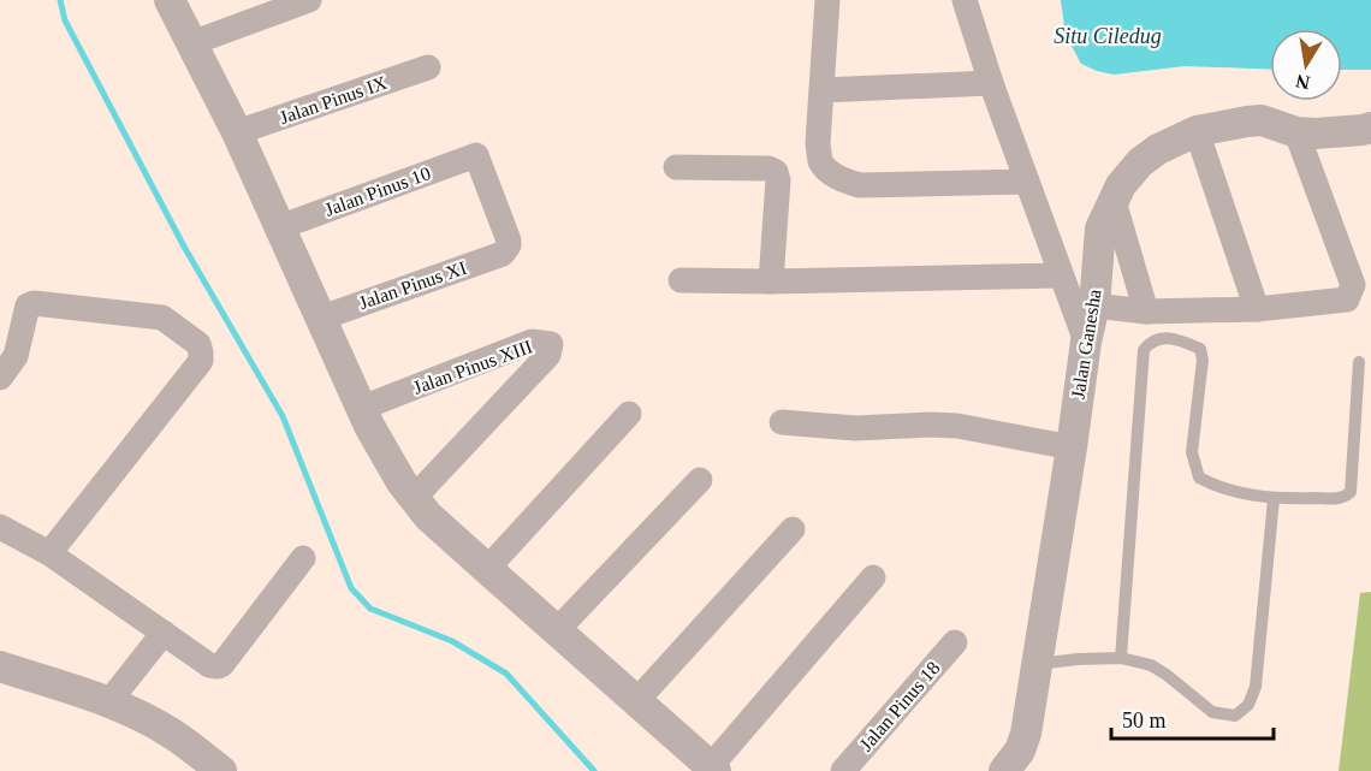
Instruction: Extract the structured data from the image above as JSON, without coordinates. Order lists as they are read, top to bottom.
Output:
{
  "streets": {
    "street": [
      "Jalan Pinus IX",
      "Jalan Pinus 10",
      "Jalan Pinus XI",
      "Jalan Ganesha",
      "Jalan Pinus XIII",
      "Jalan Pinus 18"
    ]
  },
  "crossings": [
    ["Jalan Pinus 10", "Jalan Pinus XI"]
  ],
  "water": ["Situ Ciledug"],
  "scale_bar": "50 m",
  "north": "bottom"
}
